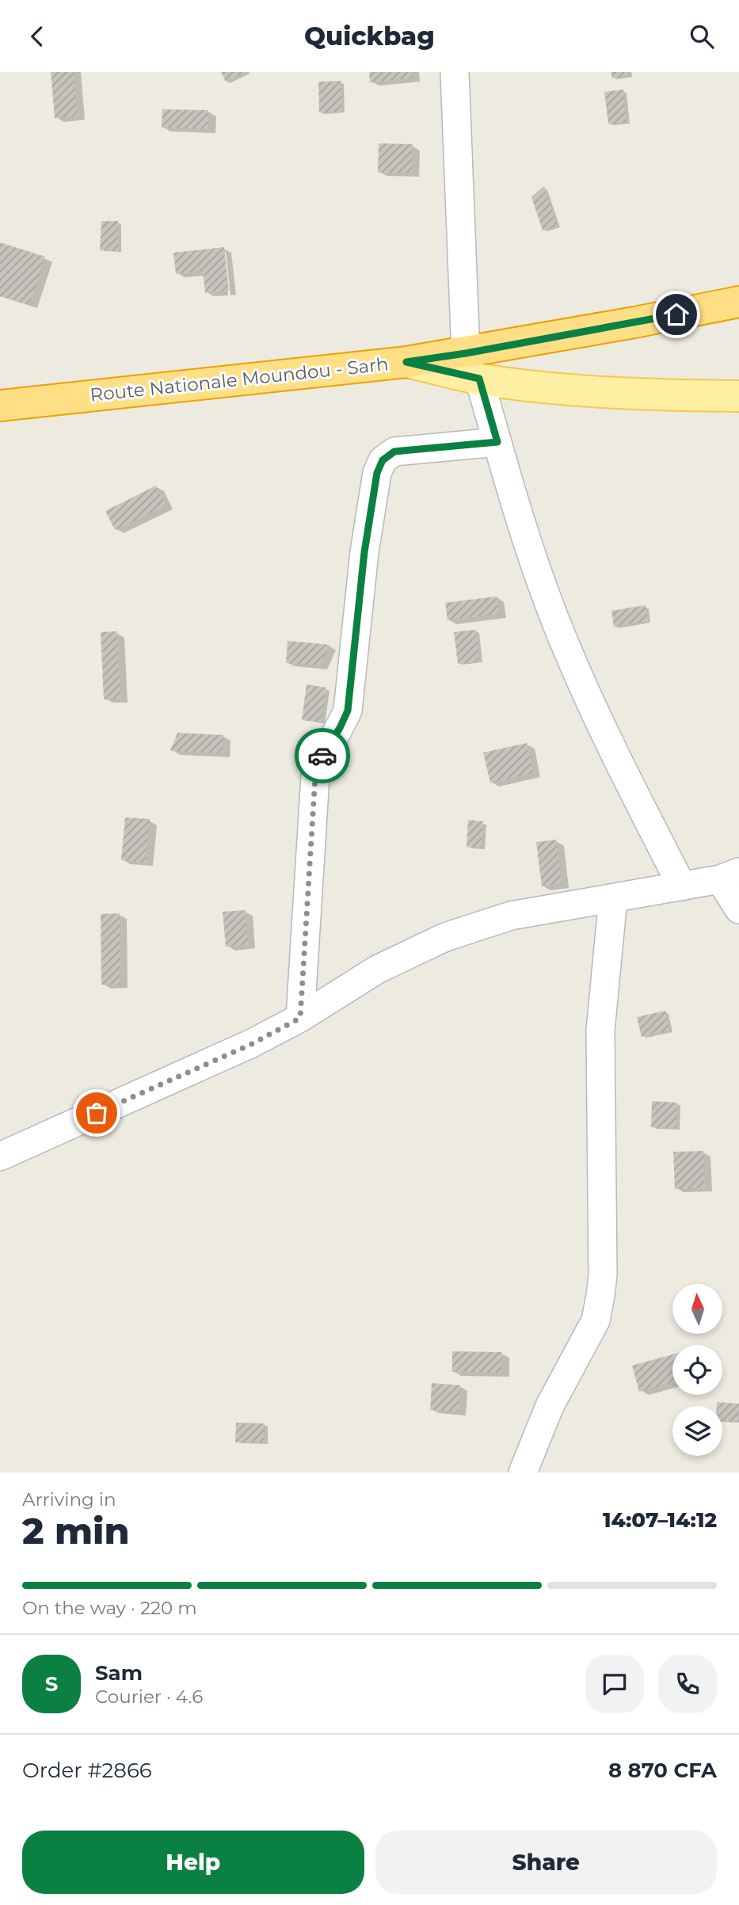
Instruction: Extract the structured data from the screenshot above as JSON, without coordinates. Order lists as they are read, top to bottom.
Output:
{
  "streets": {
    "highway": ["Route Nationale Moundou - Sarh"]
  },
  "north": "top",
  "page": {
    "header": "Quickbag",
    "heading": ["2 min", "Arriving in", "14:07–14:12"],
    "panel": [
      "Sam",
      "Courier · 4.6",
      "Order #2866",
      "8 870 CFA"
    ],
    "bar": "On the way · 220 m",
    "round": "S",
    "buttons": ["Help", "Share"]
  }
}
